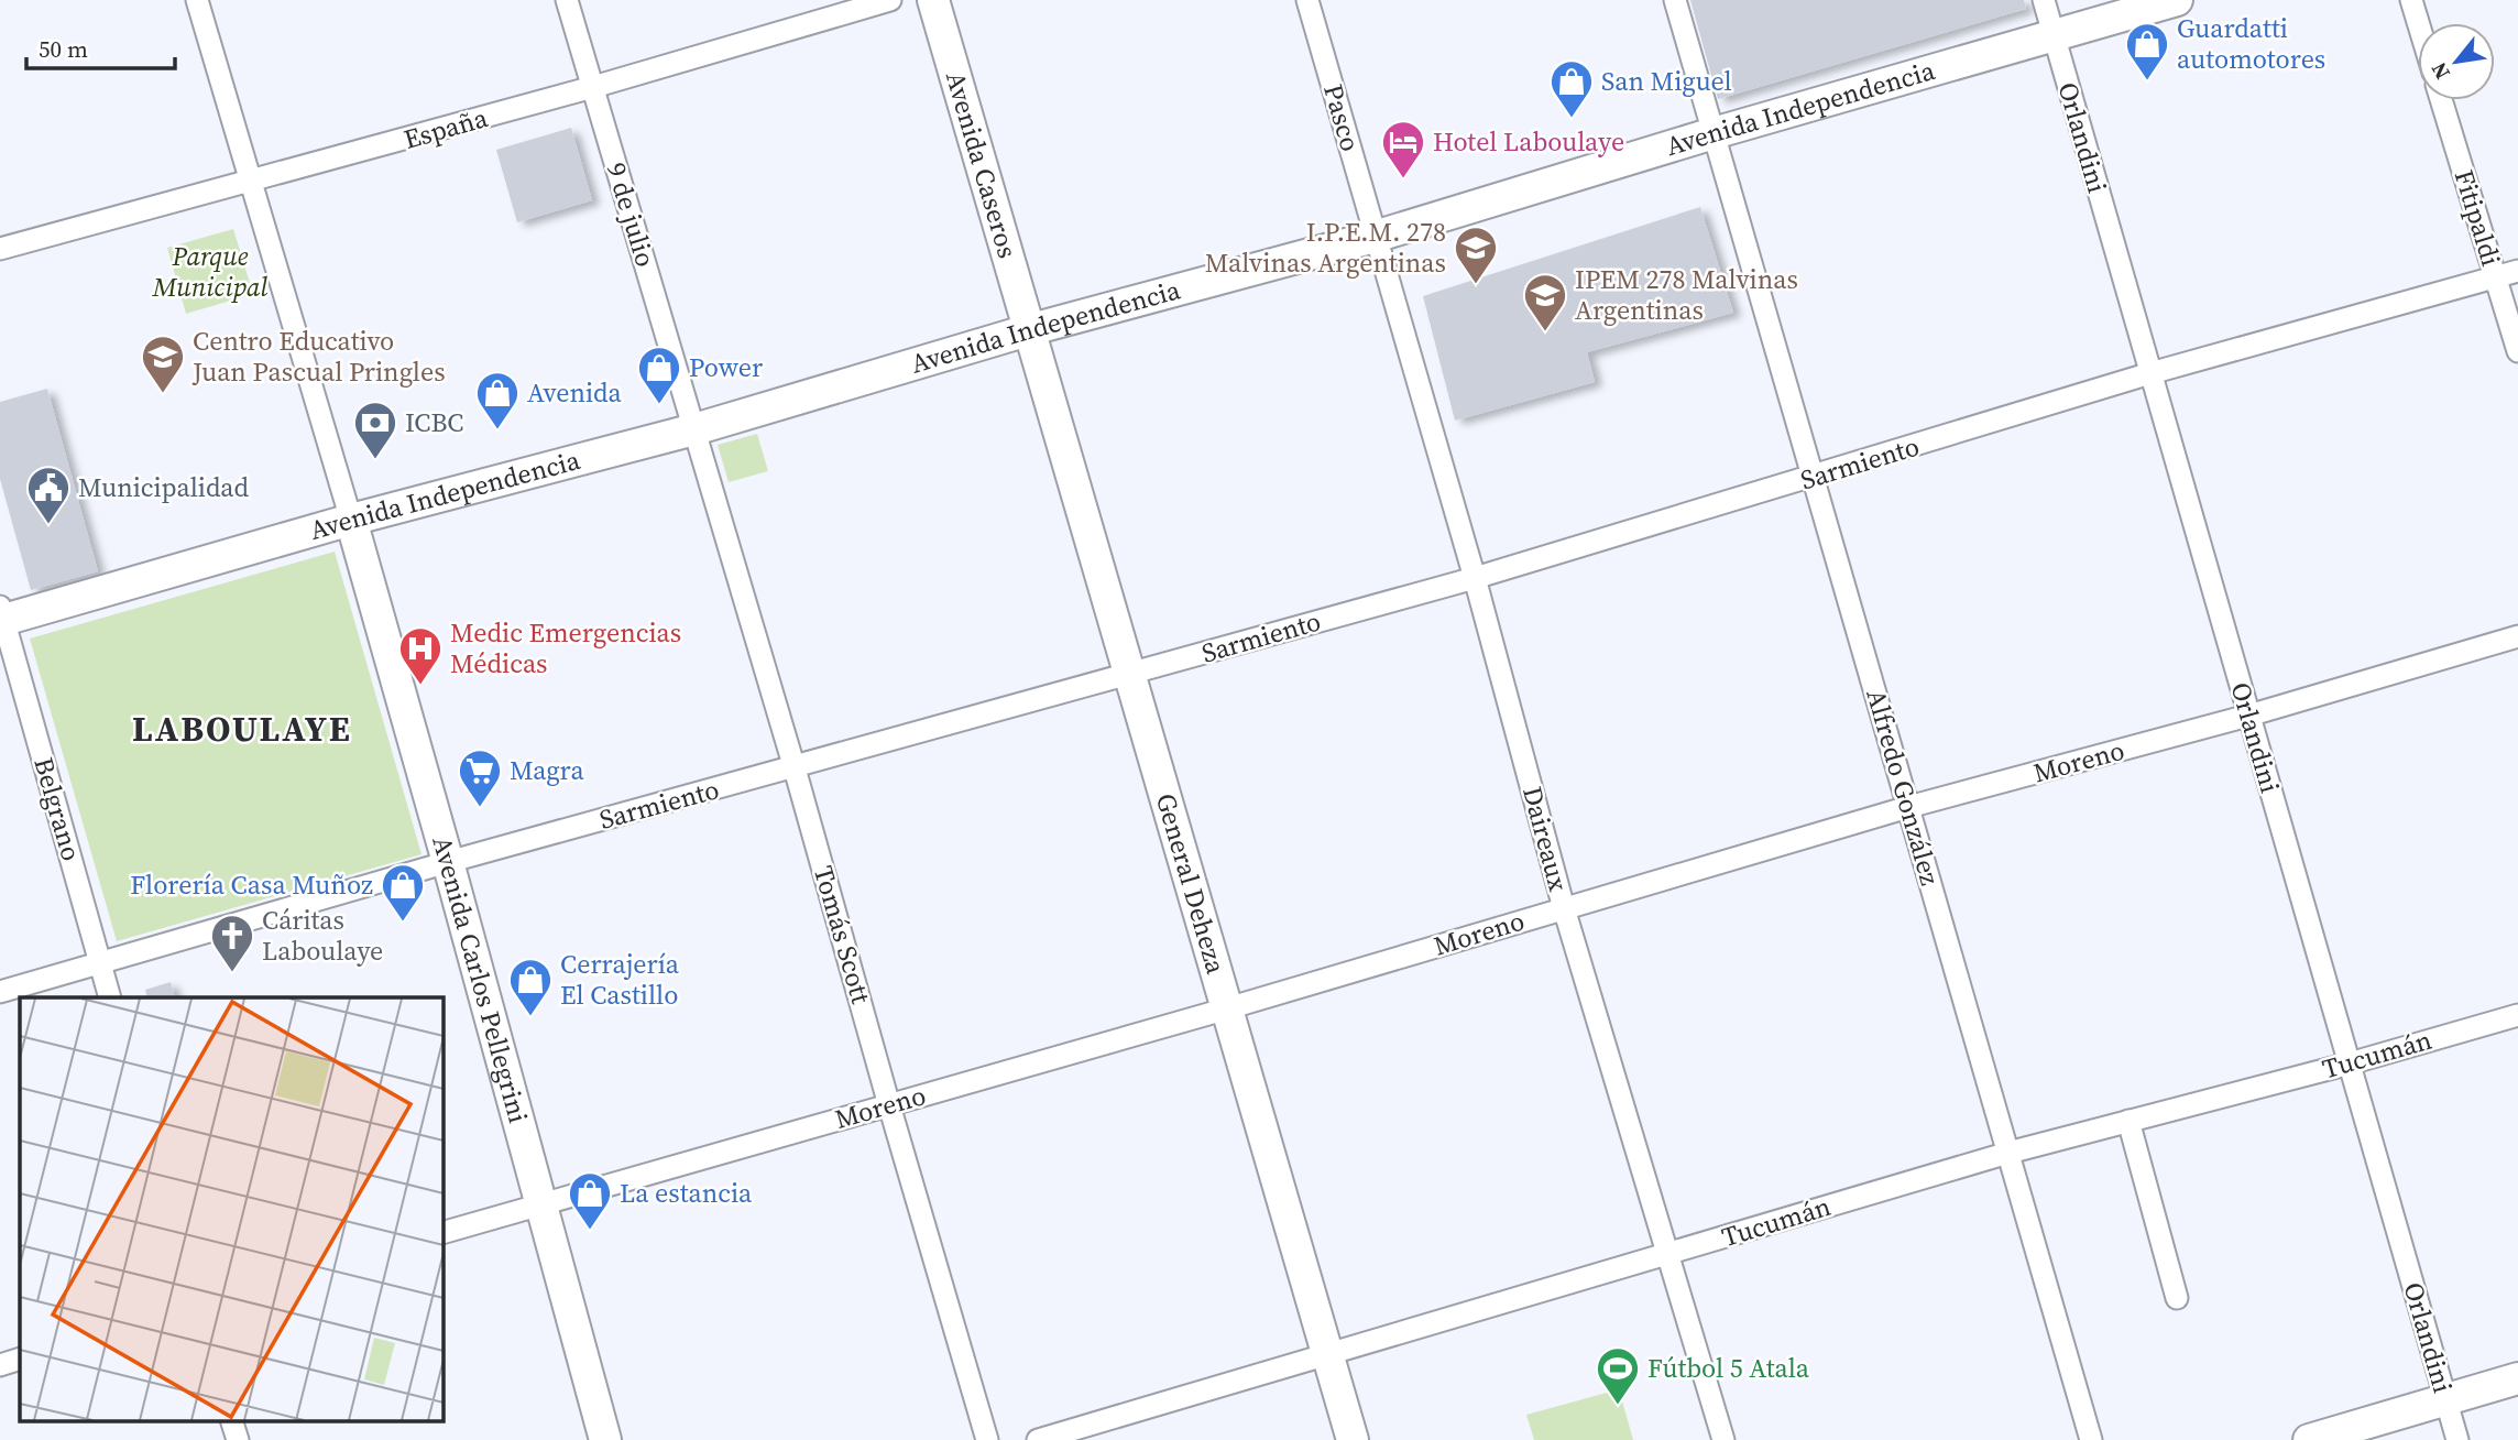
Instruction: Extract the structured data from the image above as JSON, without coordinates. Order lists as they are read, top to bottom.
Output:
{
  "streets": {
    "main road": [
      "Avenida Independencia",
      "Avenida Caseros",
      "General Deheza",
      "Avenida Carlos Pellegrini"
    ],
    "street": [
      "Pasco",
      "España",
      "Orlandini",
      "9 de julio",
      "Fitipaldi",
      "Sarmiento",
      "Moreno",
      "Alfredo González",
      "Belgrano",
      "Daireaux",
      "Tomás Scott",
      "Tucumán"
    ]
  },
  "crossings": [
    ["Avenida Independencia", "Pasco"],
    ["Avenida Independencia", "Orlandini"],
    ["Avenida Independencia", "Avenida Caseros"],
    ["Avenida Independencia", "9 de julio"],
    ["Avenida Independencia", "Alfredo González"],
    ["Avenida Independencia", "Belgrano"],
    ["Avenida Independencia", "Daireaux"],
    ["Avenida Independencia", "General Deheza"],
    ["Avenida Independencia", "Tomás Scott"],
    ["Avenida Independencia", "Avenida Carlos Pellegrini"],
    ["Pasco", "Daireaux"],
    ["España", "9 de julio"],
    ["Orlandini", "Sarmiento"],
    ["Orlandini", "Moreno"],
    ["Orlandini", "Tucumán"],
    ["Avenida Caseros", "General Deheza"],
    ["9 de julio", "Tomás Scott"],
    ["Fitipaldi", "Sarmiento"],
    ["Sarmiento", "Alfredo González"],
    ["Sarmiento", "Belgrano"],
    ["Sarmiento", "Daireaux"],
    ["Sarmiento", "General Deheza"],
    ["Sarmiento", "Tomás Scott"],
    ["Sarmiento", "Avenida Carlos Pellegrini"],
    ["Moreno", "Alfredo González"],
    ["Moreno", "Daireaux"],
    ["Moreno", "General Deheza"],
    ["Moreno", "Tomás Scott"],
    ["Moreno", "Avenida Carlos Pellegrini"],
    ["Alfredo González", "Tucumán"],
    ["Daireaux", "Tucumán"],
    ["General Deheza", "Tucumán"]
  ],
  "districts": ["LABOULAYE"],
  "parks": ["Parque Municipal"],
  "places": {
    "shop": [
      "Guardatti automotores",
      "San Miguel",
      "Power",
      "Avenida",
      "Florería Casa Muñoz",
      "Cerrajería El Castillo",
      "La estancia"
    ],
    "hotel": ["Hotel Laboulaye"],
    "school or university": ["I.P.E.M. 278 Malvinas Argentinas", "IPEM 278 Malvinas Argentinas", "Centro Educativo Juan Pascual Pringles"],
    "bank": ["ICBC"],
    "public building": ["Municipalidad"],
    "hospital": ["Medic Emergencias Médicas"],
    "supermarket": ["Magra"],
    "church": ["Cáritas Laboulaye"],
    "sports": ["Fútbol 5 Atala"]
  },
  "scale_bar": "50 m",
  "north": "bottom left"
}
